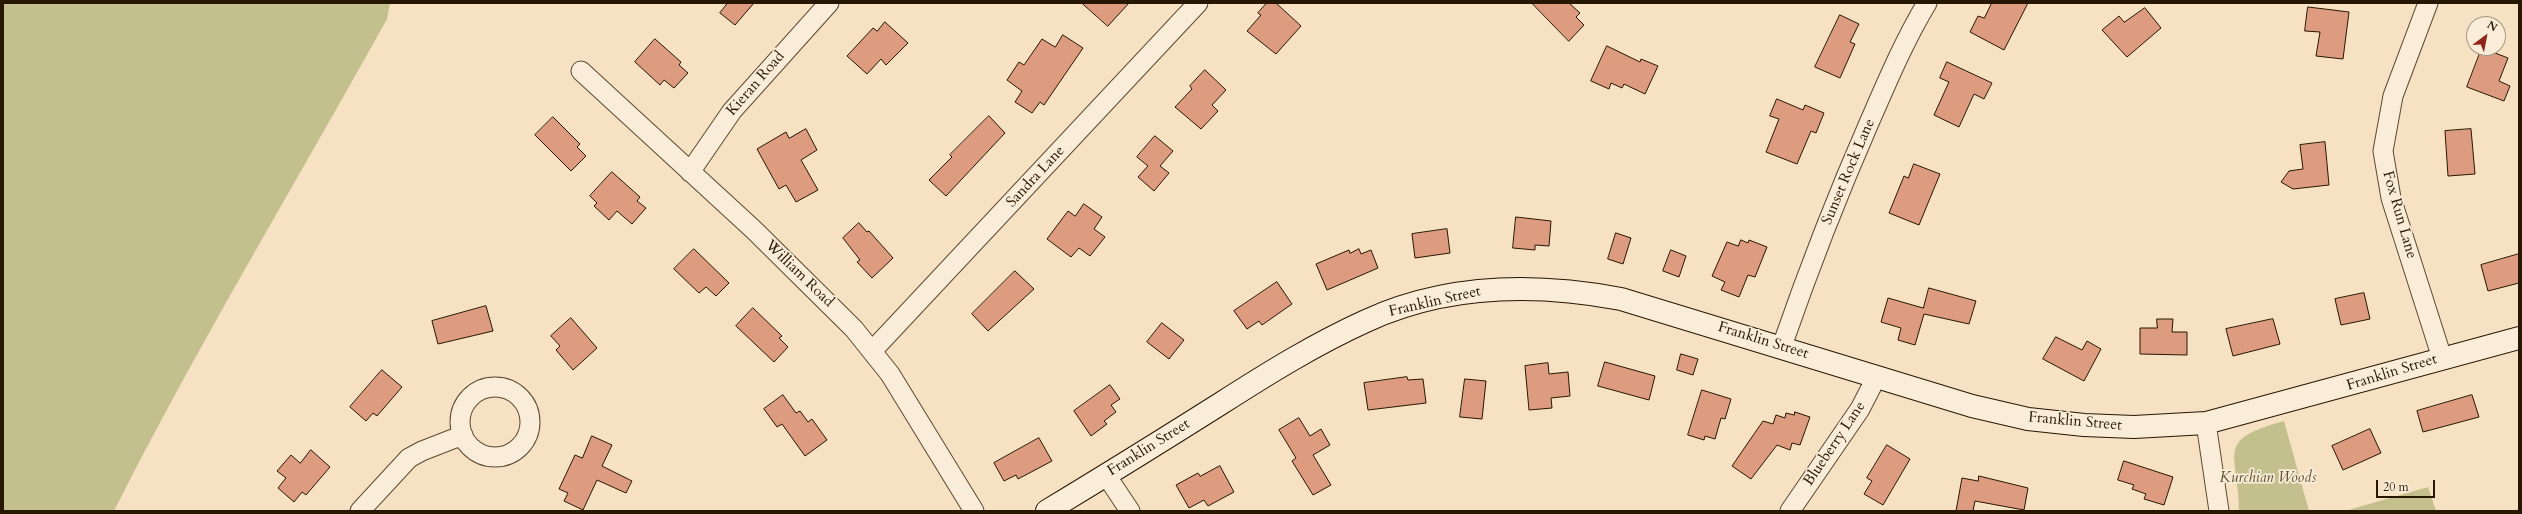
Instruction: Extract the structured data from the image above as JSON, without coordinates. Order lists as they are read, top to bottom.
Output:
{
  "streets": {
    "main road": ["Franklin Street"],
    "street": [
      "Kieran Road",
      "Sunset Rock Lane",
      "Sandra Lane",
      "Fox Run Lane",
      "William Road",
      "Blueberry Lane"
    ]
  },
  "crossings": [
    ["Kieran Road", "William Road"],
    ["Sunset Rock Lane", "Franklin Street"],
    ["Sandra Lane", "William Road"],
    ["Fox Run Lane", "Franklin Street"],
    ["Franklin Street", "Blueberry Lane"]
  ],
  "parks": ["Kurchian Woods"],
  "scale_bar": "20 m",
  "north": "top right"
}
